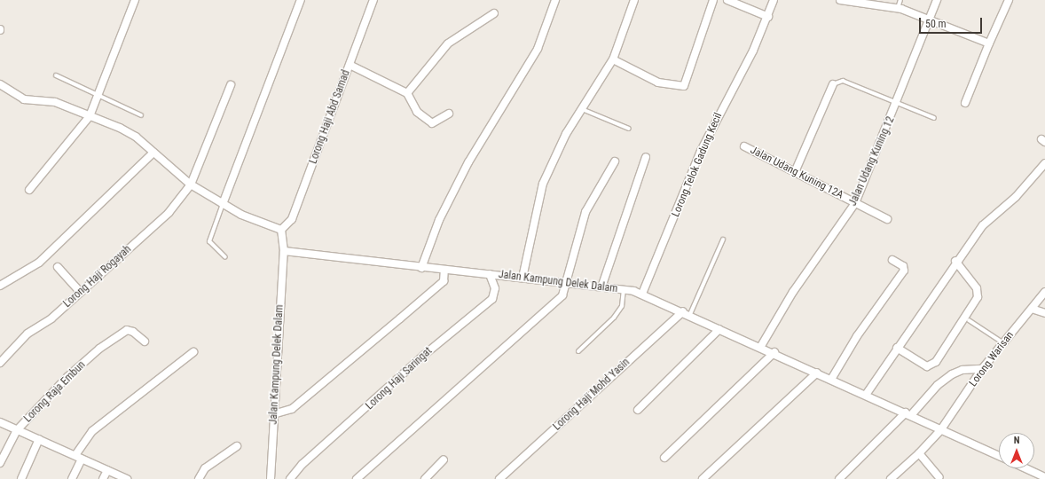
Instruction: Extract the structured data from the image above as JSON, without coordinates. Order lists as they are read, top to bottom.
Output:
{
  "streets": {
    "street": [
      "Lorong Haji Abd Samad",
      "Jalan Udang Kuning 12",
      "Lorong Telok Gadung Kecil",
      "Jalan Udang Kuning 12A",
      "Lorong Haji Rogayah",
      "Jalan Kampung Delek Dalam",
      "Lorong Warisan",
      "Lorong Haji Saringat",
      "Lorong Raja Embun",
      "Lorong Haji Mohd Yasin"
    ]
  },
  "crossings": [
    ["Lorong Haji Abd Samad", "Jalan Kampung Delek Dalam"],
    ["Jalan Udang Kuning 12", "Jalan Udang Kuning 12A"],
    ["Jalan Udang Kuning 12", "Jalan Kampung Delek Dalam"],
    ["Lorong Telok Gadung Kecil", "Jalan Kampung Delek Dalam"],
    ["Jalan Kampung Delek Dalam", "Lorong Warisan"],
    ["Jalan Kampung Delek Dalam", "Lorong Haji Saringat"],
    ["Jalan Kampung Delek Dalam", "Lorong Haji Mohd Yasin"]
  ],
  "scale_bar": "50 m",
  "north": "top"
}
